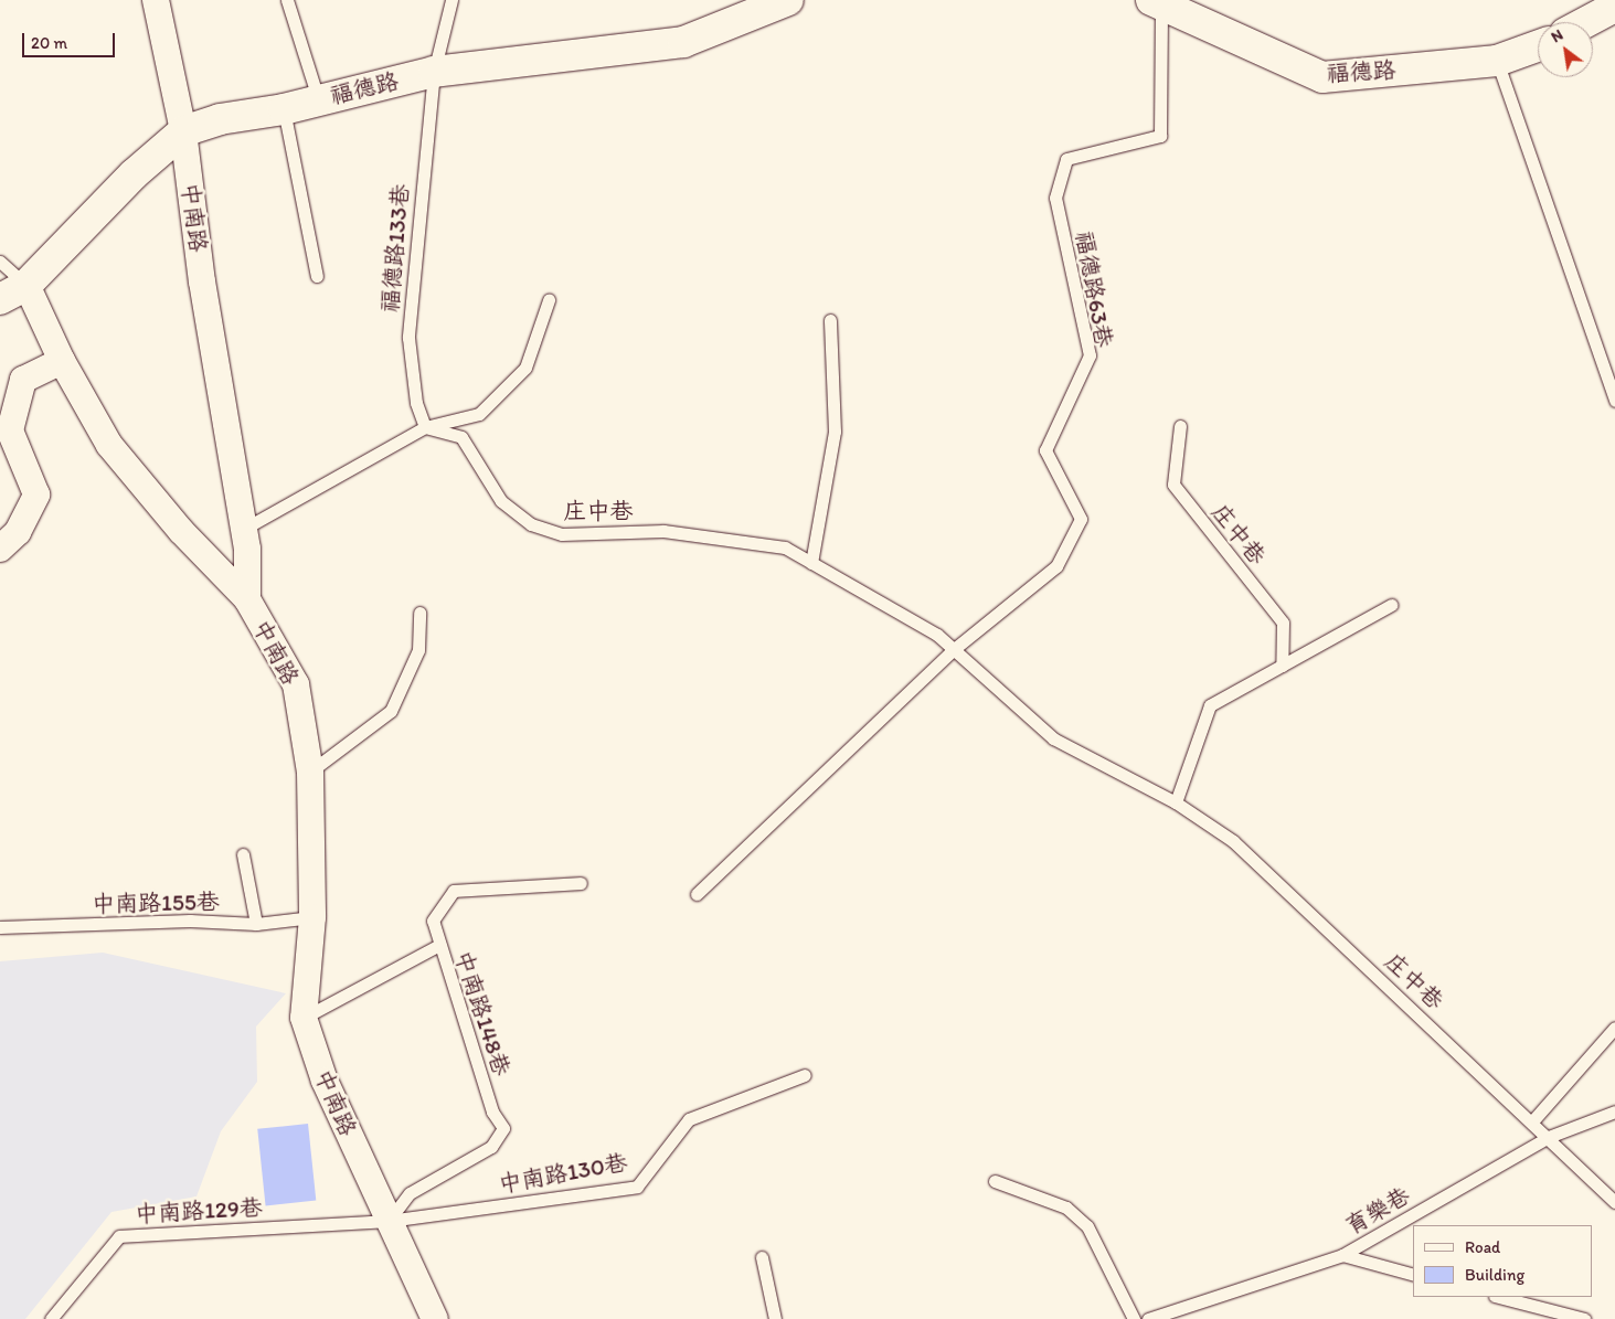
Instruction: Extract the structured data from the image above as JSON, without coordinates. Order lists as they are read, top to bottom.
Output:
{
  "streets": {
    "street": ["福德路", "中南路"],
    "lane": [
      "福德路133巷",
      "福德路63巷",
      "庄中巷",
      "中南路155巷",
      "中南路148巷",
      "中南路130巷",
      "中南路129巷",
      "育樂巷"
    ]
  },
  "crossings": [
    ["福德路", "中南路"],
    ["福德路", "福德路133巷"],
    ["福德路", "福德路63巷"],
    ["中南路", "中南路155巷"],
    ["中南路", "中南路148巷"],
    ["中南路", "中南路130巷"],
    ["中南路", "中南路129巷"],
    ["福德路133巷", "庄中巷"],
    ["福德路63巷", "庄中巷"],
    ["庄中巷", "育樂巷"],
    ["中南路148巷", "中南路130巷"],
    ["中南路148巷", "中南路129巷"],
    ["中南路130巷", "中南路129巷"]
  ],
  "legend": ["Road", "Building"],
  "scale_bar": "20 m",
  "north": "top left"
}
